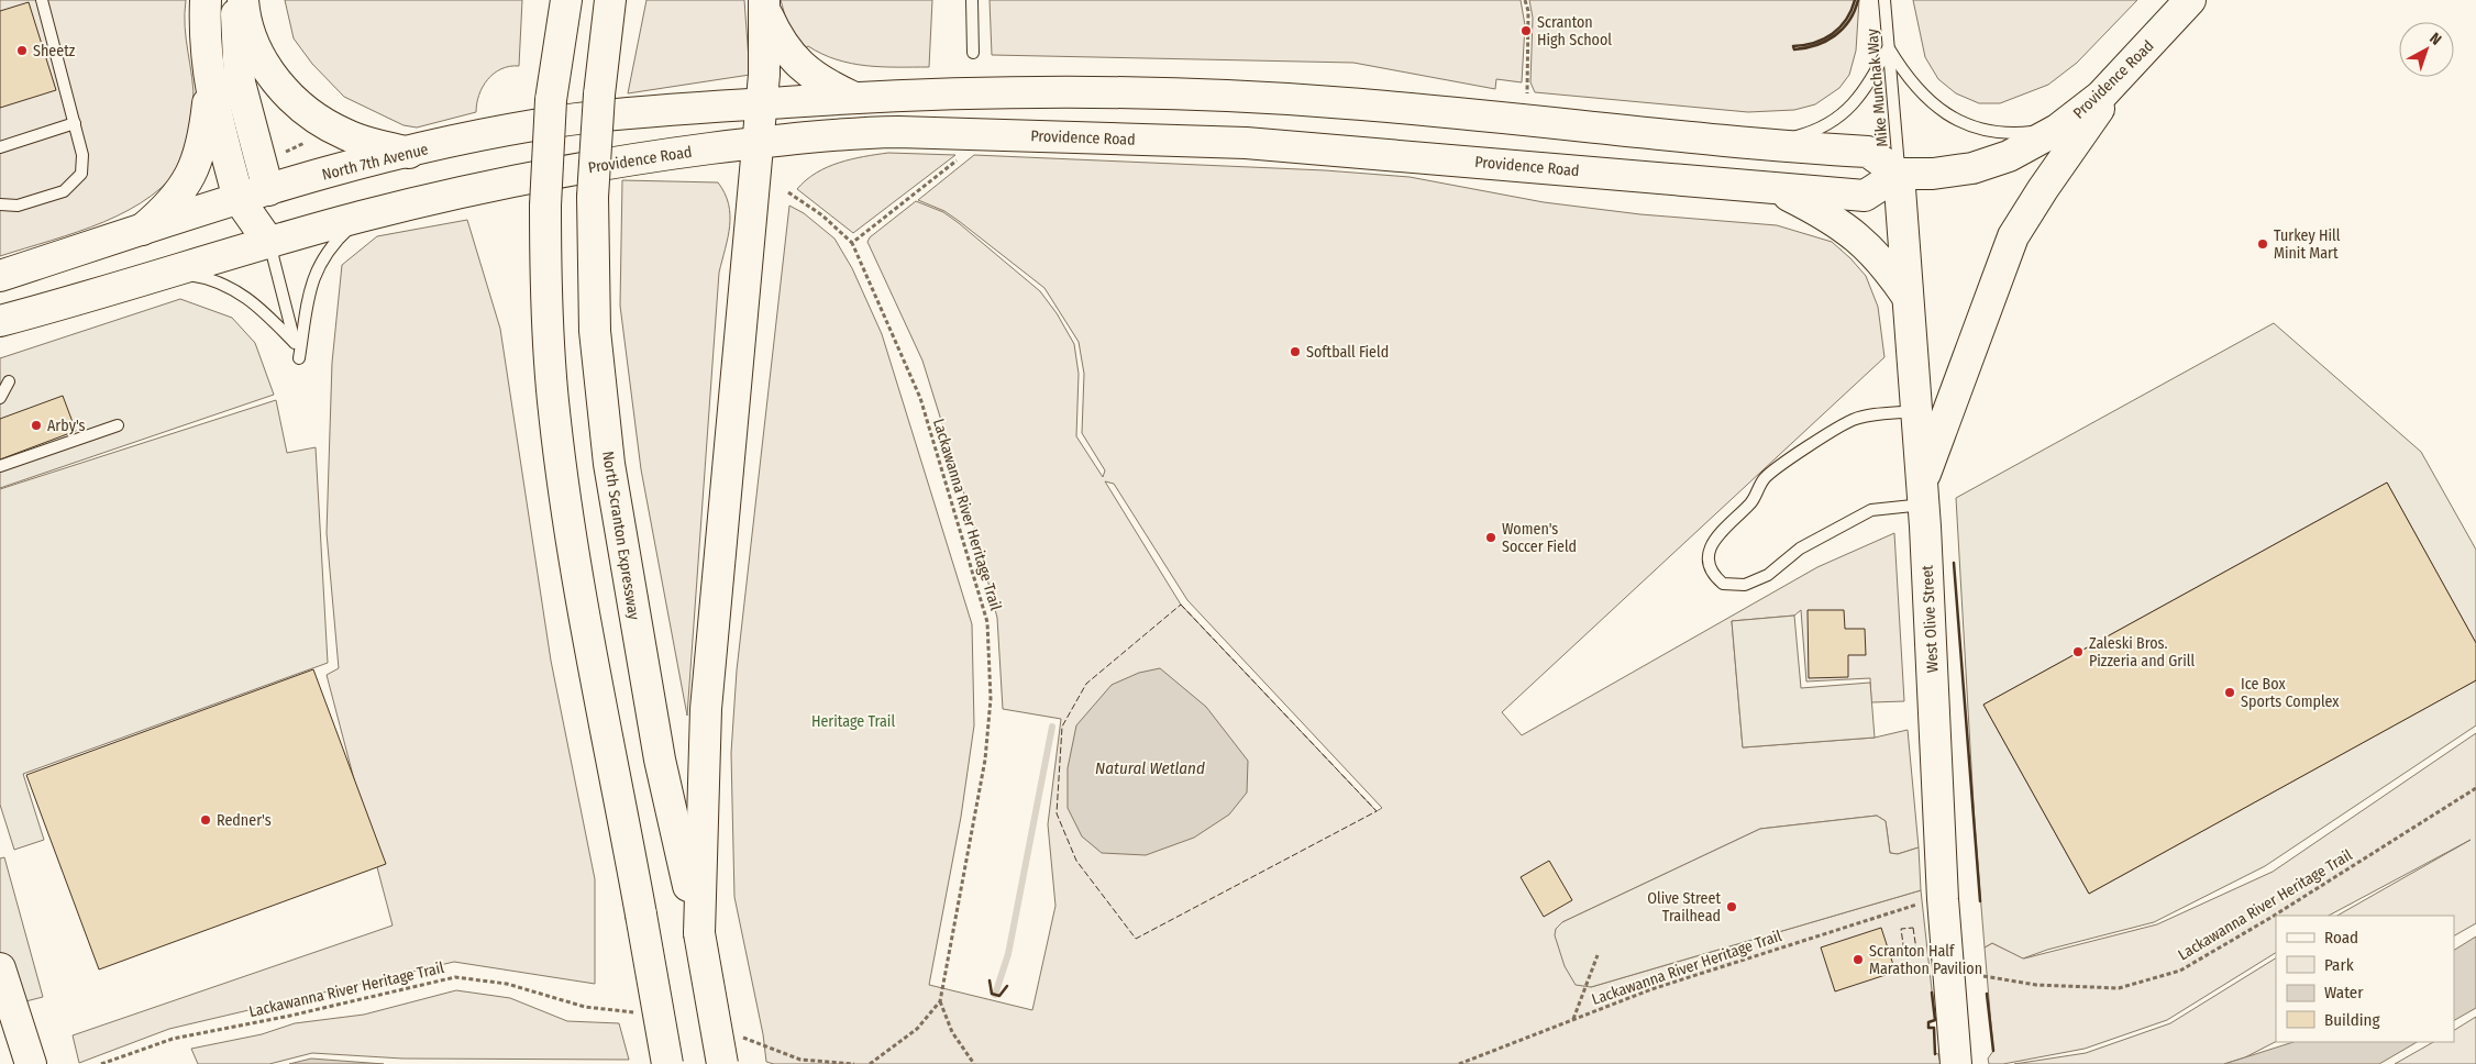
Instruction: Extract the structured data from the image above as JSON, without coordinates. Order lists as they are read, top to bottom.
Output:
{
  "streets": {
    "main road": [
      "Providence Road",
      "North 7th Avenue",
      "North Scranton Expressway",
      "West Olive Street"
    ],
    "lane": ["Mike Munchak Way"],
    "path": ["Lackawanna River Heritage Trail"]
  },
  "crossings": [
    ["Providence Road", "Mike Munchak Way"],
    ["Providence Road", "West Olive Street"],
    ["Mike Munchak Way", "West Olive Street"]
  ],
  "water": ["Natural Wetland"],
  "parks": ["Heritage Trail"],
  "places": [
    "Scranton High School",
    "Sheetz",
    "Turkey Hill Minit Mart",
    "Softball Field",
    "Arby's",
    "Women's Soccer Field",
    "Zaleski Bros. Pizzeria and Grill",
    "Ice Box Sports Complex",
    "Redner's",
    "Olive Street Trailhead",
    "Scranton Half Marathon Pavilion"
  ],
  "legend": [
    "Road",
    "Park",
    "Water",
    "Building"
  ],
  "north": "top right"
}
